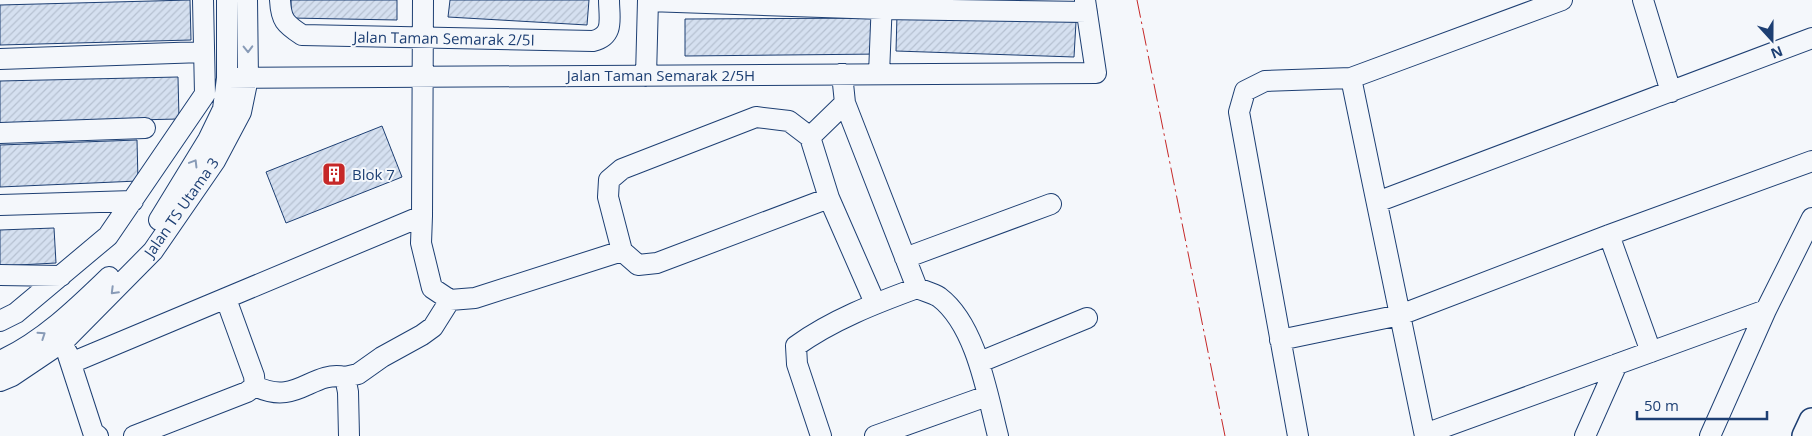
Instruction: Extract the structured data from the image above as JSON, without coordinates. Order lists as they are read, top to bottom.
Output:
{
  "streets": {
    "street": ["Jalan Taman Semarak 2/5I", "Jalan Taman Semarak 2/5H", "Jalan TS Utama 3"]
  },
  "crossings": [
    ["Jalan Taman Semarak 2/5H", "Jalan TS Utama 3"]
  ],
  "places": {
    "building": ["Blok 7"]
  },
  "scale_bar": "50 m",
  "north": "bottom"
}
